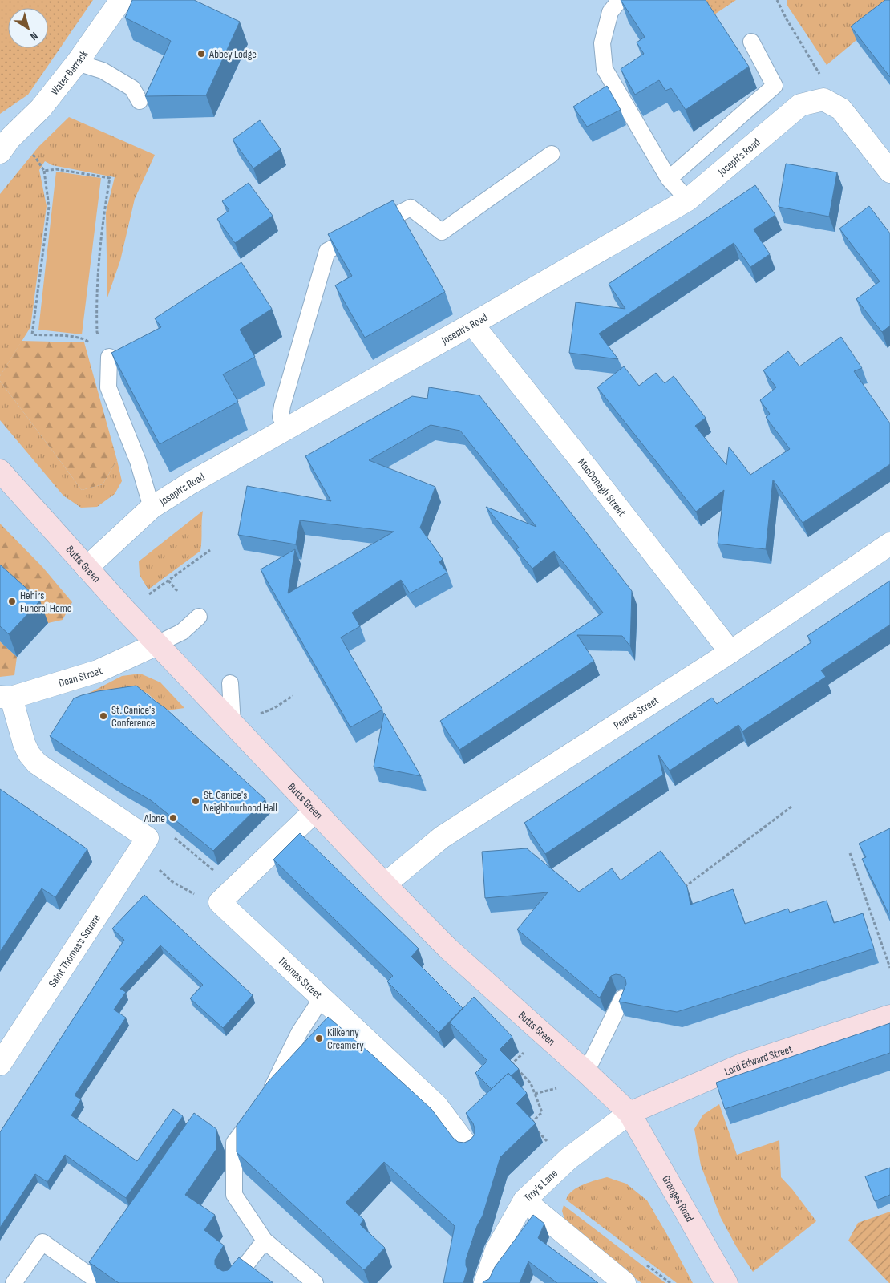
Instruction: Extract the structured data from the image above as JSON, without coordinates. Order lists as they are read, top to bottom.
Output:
{
  "streets": {
    "street": [
      "Water Barrack",
      "Joseph's Road",
      "MacDonagh Street",
      "Butts Green",
      "Dean Street",
      "Pearse Street",
      "Saint Thomas's Square",
      "Thomas Street",
      "Lord Edward Street",
      "Troy's Lane",
      "Granges Road"
    ]
  },
  "crossings": [
    ["Joseph's Road", "MacDonagh Street"],
    ["Joseph's Road", "Butts Green"],
    ["MacDonagh Street", "Pearse Street"],
    ["Butts Green", "Dean Street"],
    ["Butts Green", "Pearse Street"],
    ["Butts Green", "Thomas Street"],
    ["Butts Green", "Lord Edward Street"],
    ["Butts Green", "Troy's Lane"],
    ["Butts Green", "Granges Road"],
    ["Lord Edward Street", "Troy's Lane"],
    ["Lord Edward Street", "Granges Road"],
    ["Troy's Lane", "Granges Road"]
  ],
  "places": [
    "Abbey Lodge",
    "Hehirs Funeral Home",
    "St. Canice's Conference",
    "St. Canice's Neighbourhood Hall",
    "Alone",
    "Kilkenny Creamery"
  ],
  "north": "bottom right"
}
